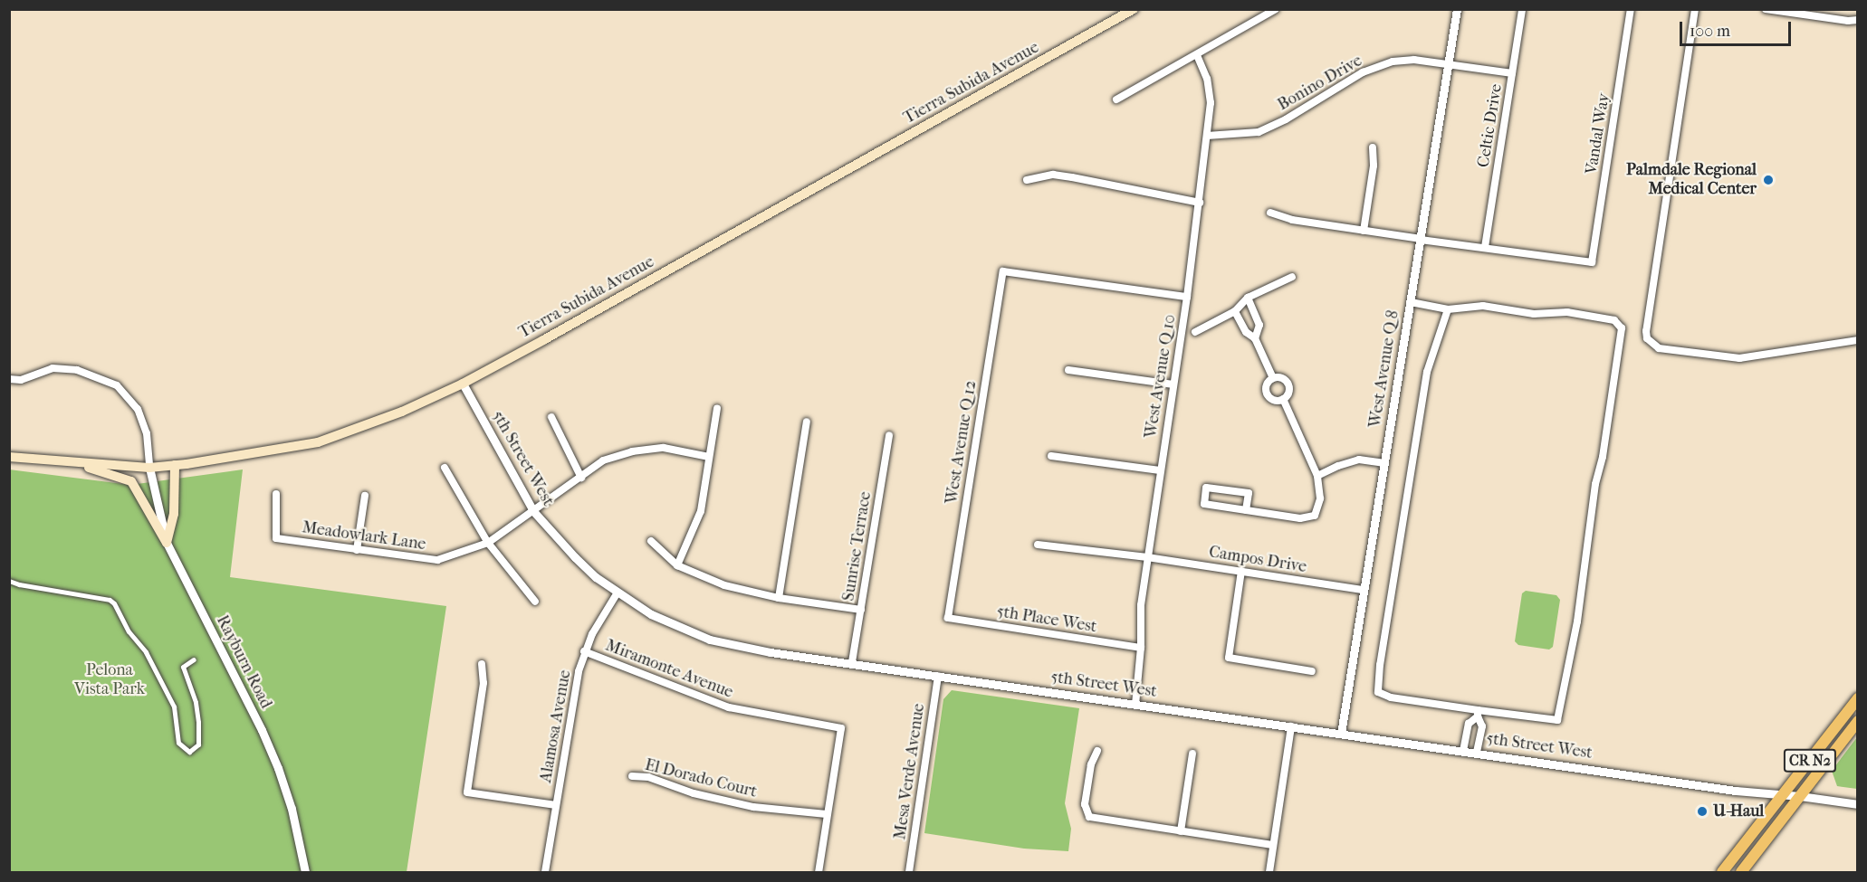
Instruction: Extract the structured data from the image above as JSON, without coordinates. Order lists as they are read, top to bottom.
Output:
{
  "streets": {
    "main road": ["Tierra Subida Avenue", "CR N2"],
    "street": [
      "Bonino Drive",
      "Celtic Drive",
      "Vandal Way",
      "West Avenue Q 8",
      "West Avenue Q 10",
      "West Avenue Q 12",
      "5th Street West",
      "Meadowlark Lane",
      "Sunrise Terrace",
      "Campos Drive",
      "5th Place West",
      "Rayburn Road",
      "Miramonte Avenue",
      "Alamosa Avenue",
      "Mesa Verde Avenue",
      "El Dorado Court"
    ]
  },
  "crossings": [
    ["Tierra Subida Avenue", "5th Street West"],
    ["Tierra Subida Avenue", "Rayburn Road"],
    ["Bonino Drive", "Celtic Drive"],
    ["Bonino Drive", "West Avenue Q 8"],
    ["Bonino Drive", "West Avenue Q 10"],
    ["Celtic Drive", "Vandal Way"],
    ["West Avenue Q 8", "5th Street West"],
    ["West Avenue Q 8", "Campos Drive"],
    ["West Avenue Q 10", "West Avenue Q 12"],
    ["West Avenue Q 10", "5th Street West"],
    ["West Avenue Q 10", "Campos Drive"],
    ["West Avenue Q 10", "5th Place West"],
    ["West Avenue Q 12", "5th Place West"],
    ["5th Street West", "Meadowlark Lane"],
    ["5th Street West", "Sunrise Terrace"],
    ["5th Street West", "Alamosa Avenue"],
    ["5th Street West", "CR N2"],
    ["5th Street West", "Mesa Verde Avenue"],
    ["Miramonte Avenue", "Alamosa Avenue"],
    ["Miramonte Avenue", "El Dorado Court"]
  ],
  "parks": ["Pelona Vista Park"],
  "places": ["Palmdale Regional Medical Center", "U-Haul"],
  "scale_bar": "100 m"
}
